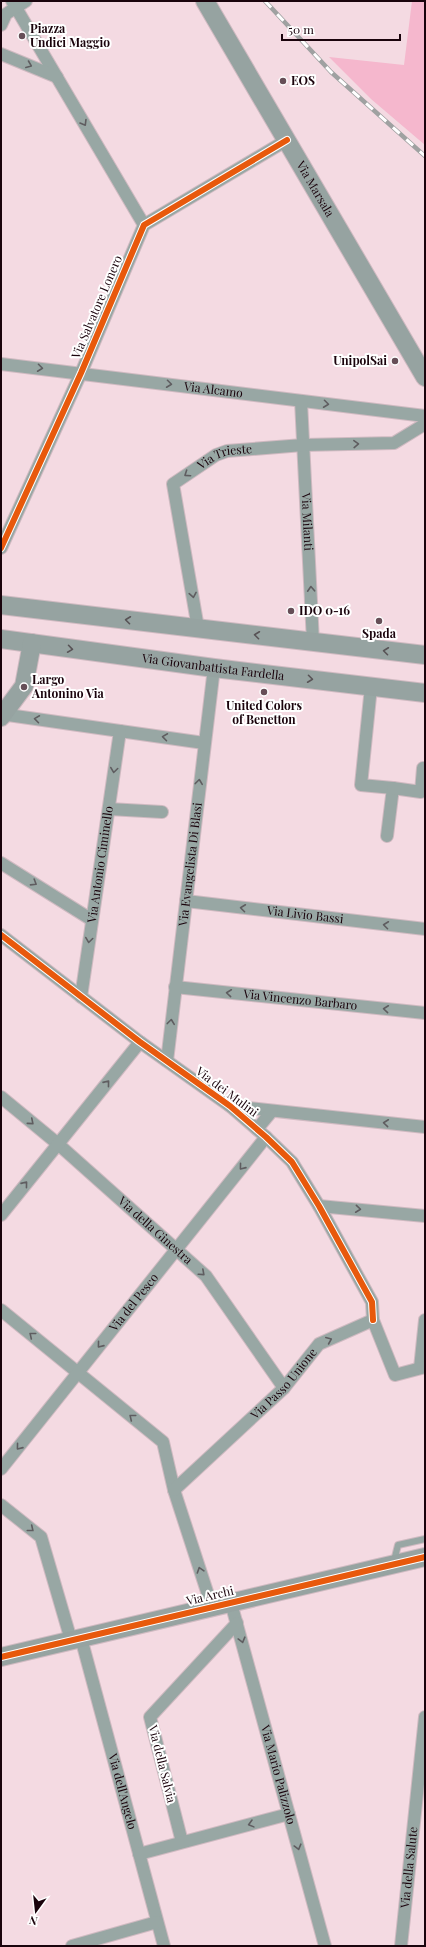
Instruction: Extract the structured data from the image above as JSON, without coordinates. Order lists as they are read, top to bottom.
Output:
{
  "streets": {
    "main road": ["Via Marsala", "Via Giovanbattista Fardella", "Via Archi"],
    "street": [
      "Via Salvatore Lonero",
      "Via Alcamo",
      "Via Trieste",
      "Via Milanti",
      "Via Antonio Ciminello",
      "Via Evangelista Di Blasi",
      "Via Livio Bassi",
      "Via Vincenzo Barbaro",
      "Via dei Mulini",
      "Via della Ginestra",
      "Via del Pesco",
      "Via Passo Unione",
      "Via della Salvia",
      "Via Mario Palizzolo",
      "Via dell'Angelo",
      "Via della Salute"
    ]
  },
  "crossings": [
    ["Via Salvatore Lonero", "Via Alcamo"],
    ["Via Alcamo", "Via Milanti"],
    ["Via Trieste", "Via Milanti"],
    ["Via Giovanbattista Fardella", "Via Evangelista Di Blasi"],
    ["Via Antonio Ciminello", "Via dei Mulini"],
    ["Via Evangelista Di Blasi", "Via Livio Bassi"],
    ["Via Evangelista Di Blasi", "Via Vincenzo Barbaro"],
    ["Via Evangelista Di Blasi", "Via dei Mulini"],
    ["Via dei Mulini", "Via del Pesco"],
    ["Via dei Mulini", "Via Passo Unione"],
    ["Via della Ginestra", "Via del Pesco"],
    ["Via della Ginestra", "Via Passo Unione"],
    ["Via Archi", "Via Mario Palizzolo"],
    ["Via Archi", "Via dell'Angelo"],
    ["Via della Salvia", "Via Mario Palizzolo"]
  ],
  "one_way": [
    "Via Alcamo",
    "Via Milanti",
    "Via Antonio Ciminello",
    "Via Evangelista Di Blasi",
    "Via Livio Bassi",
    "Via Vincenzo Barbaro",
    "Via della Ginestra",
    "Via del Pesco",
    "Via Passo Unione",
    "Via Mario Palizzolo"
  ],
  "places": [
    "Piazza Undici Maggio",
    "EOS",
    "UnipolSai",
    "IDO 0-16",
    "Spada",
    "Largo Antonino Via",
    "United Colors of Benetton"
  ],
  "scale_bar": "50 m",
  "north": "bottom"
}
